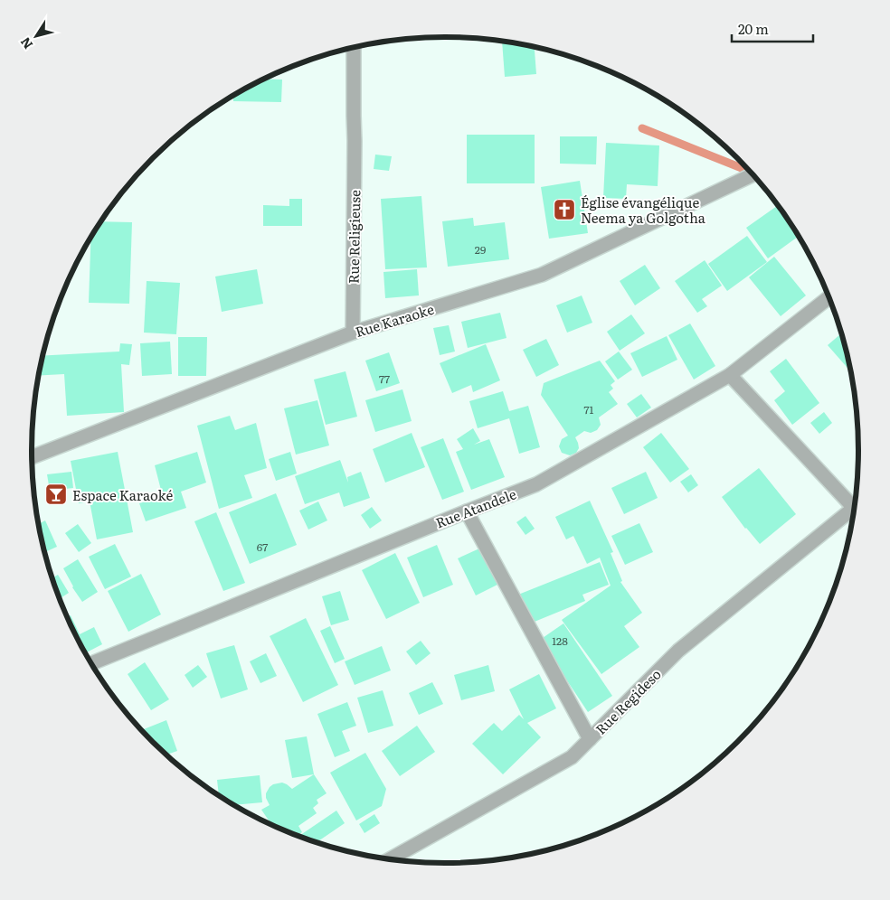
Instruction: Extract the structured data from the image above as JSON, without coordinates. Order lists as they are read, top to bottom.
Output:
{
  "streets": {
    "street": [
      "Rue Religieuse",
      "Rue Karaoke",
      "Rue Atandele",
      "Rue Regideso"
    ]
  },
  "crossings": [
    ["Rue Religieuse", "Rue Karaoke"]
  ],
  "places": {
    "church": ["Église évangélique Neema ya Golgotha"],
    "bar": ["Espace Karaoké"]
  },
  "house_numbers": [
    "29",
    "77",
    "71",
    "67",
    "128"
  ],
  "scale_bar": "20 m",
  "north": "bottom left"
}
